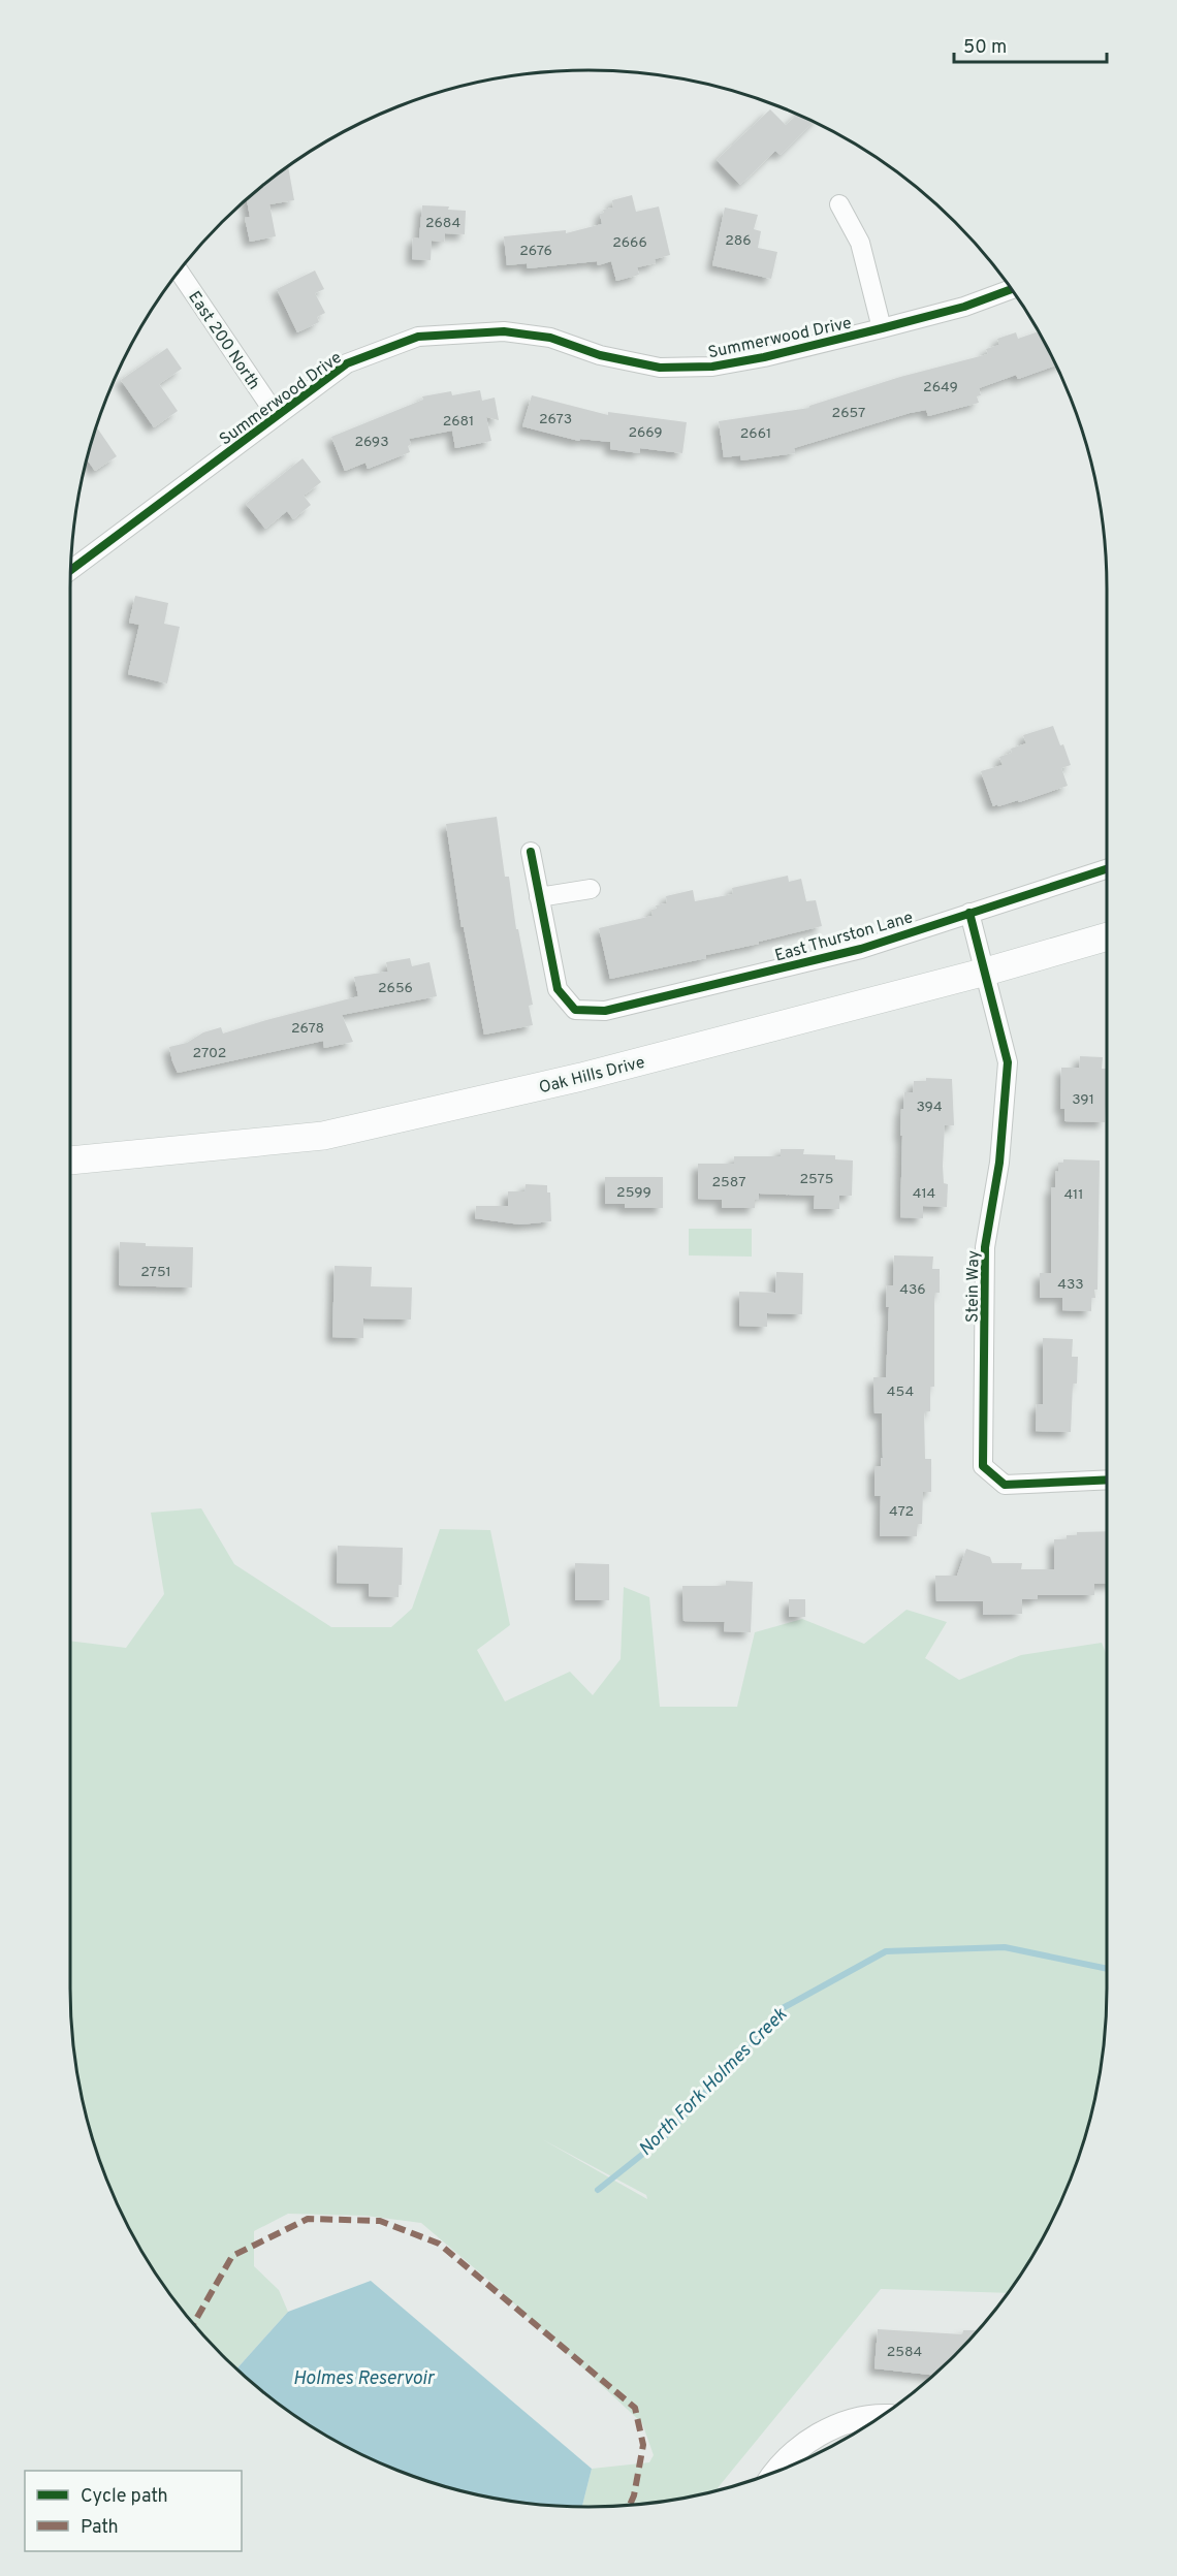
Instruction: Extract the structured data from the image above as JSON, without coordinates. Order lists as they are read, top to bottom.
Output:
{
  "streets": {
    "main road": ["Oak Hills Drive"],
    "street": [
      "Summerwood Drive",
      "East 200 North",
      "East Thurston Lane",
      "Stein Way"
    ]
  },
  "crossings": [
    ["Summerwood Drive", "East 200 North"],
    ["East Thurston Lane", "Stein Way"],
    ["Oak Hills Drive", "Stein Way"]
  ],
  "water": ["North Fork Holmes Creek", "Holmes Reservoir"],
  "house_numbers": [
    "2684",
    "286",
    "2666",
    "2676",
    "2649",
    "2657",
    "2673",
    "2681",
    "2669",
    "2661",
    "2693",
    "2656",
    "2678",
    "2702",
    "391",
    "394",
    "2575",
    "2587",
    "2599",
    "414",
    "411",
    "2751",
    "433",
    "436",
    "454",
    "472",
    "2584"
  ],
  "legend": ["Cycle path", "Path"],
  "scale_bar": "50 m"
}
